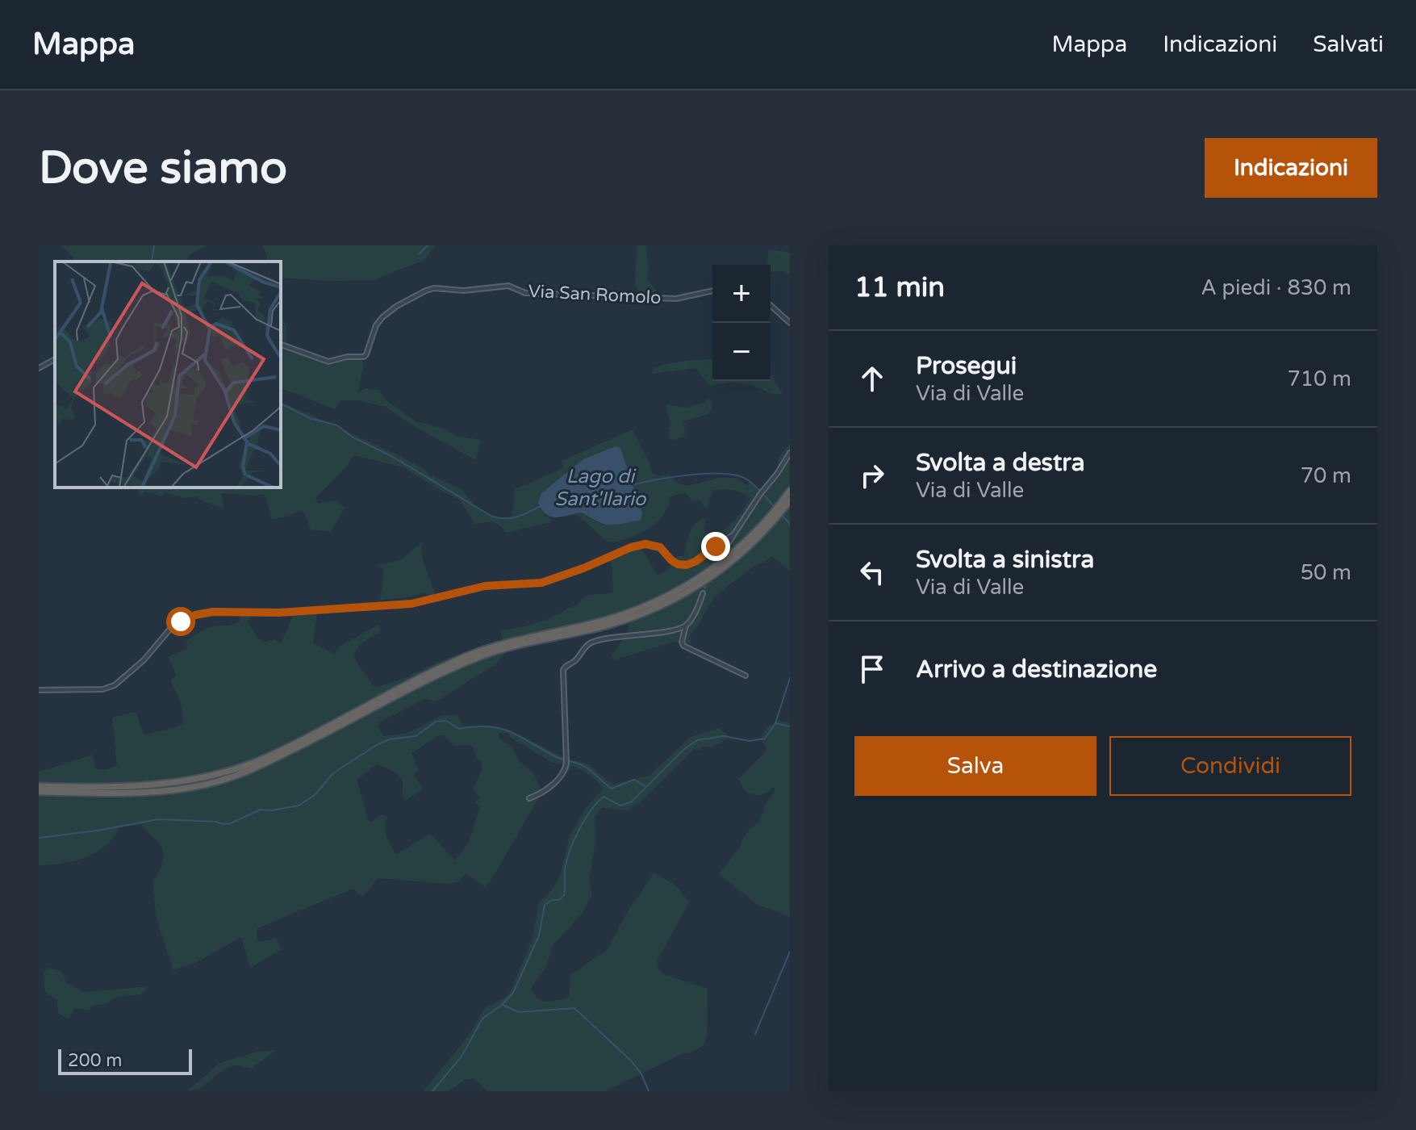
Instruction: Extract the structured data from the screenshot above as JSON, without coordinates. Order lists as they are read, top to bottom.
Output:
{
  "streets": {
    "street": ["Via San Romolo"]
  },
  "water": ["Lago di Sant'Ilario"],
  "scale_bar": "200 m",
  "page": {
    "header": "Mappa",
    "nav": ["Mappa", "Indicazioni", "Salvati"],
    "buttons": [
      "Indicazioni",
      ["Salva", "Condividi"]
    ],
    "title": "Dove siamo",
    "heading": ["11 min", "A piedi · 830 m"],
    "map_buttons": ["+", "−"],
    "list": [
      ["Prosegui", "Via di Valle", "710 m"],
      ["Svolta a destra", "Via di Valle", "70 m"],
      ["Svolta a sinistra", "Via di Valle", "50 m"],
      "Arrivo a destinazione"
    ],
    "scale": "200 m"
  }
}
